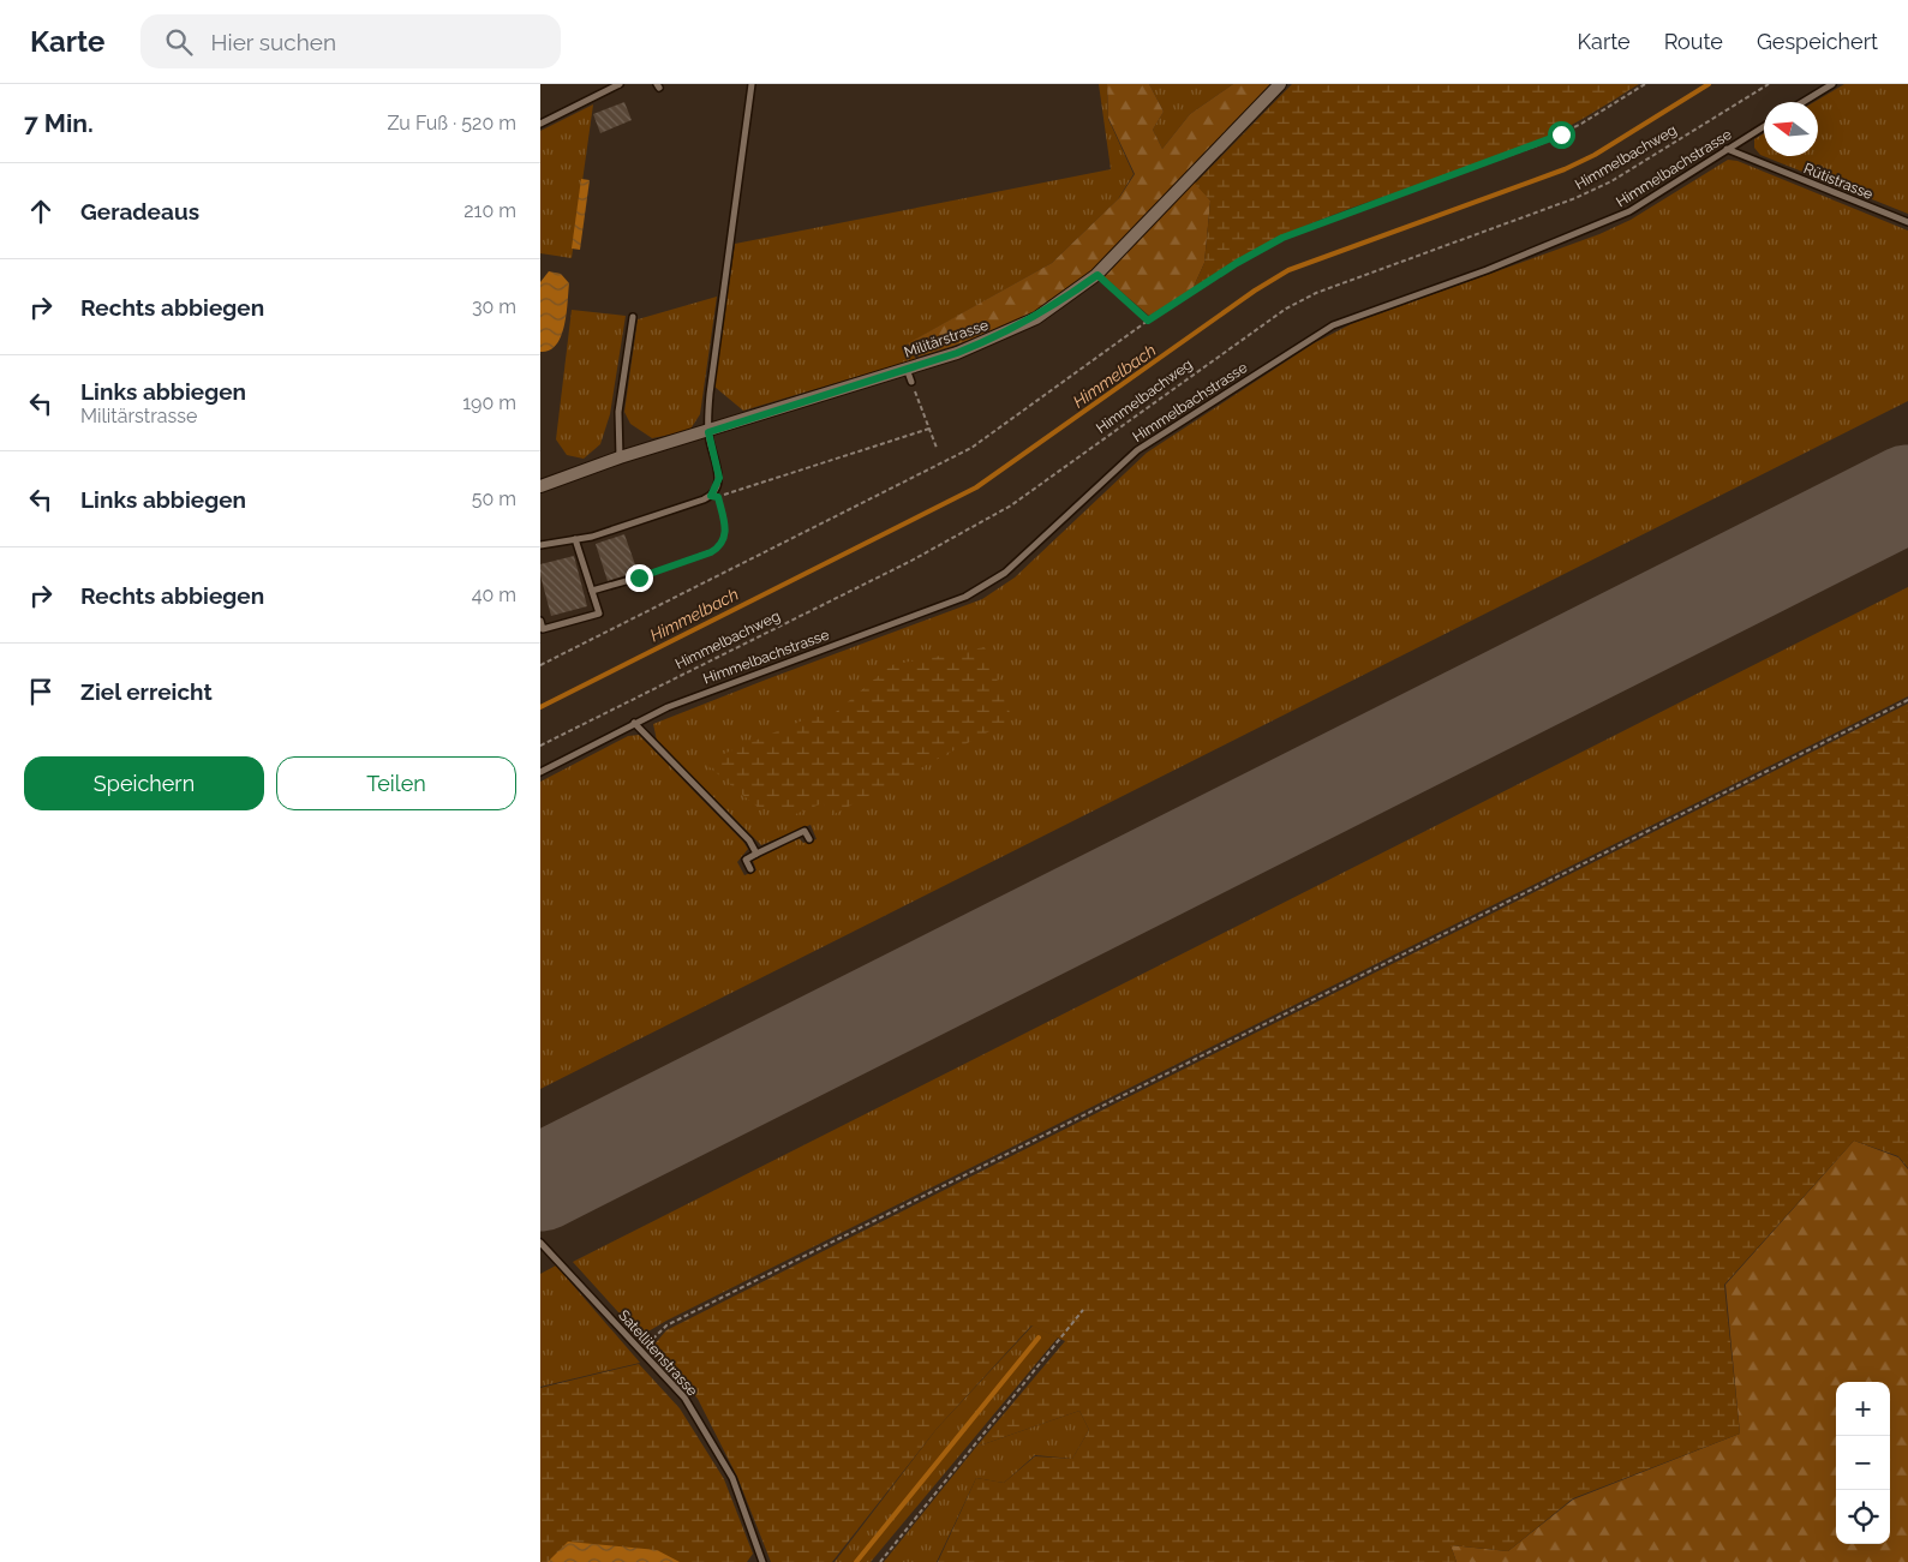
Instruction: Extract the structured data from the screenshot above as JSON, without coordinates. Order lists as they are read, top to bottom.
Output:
{
  "streets": {
    "street": ["Militärstrasse"],
    "lane": ["Himmelbachstrasse", "Rütistrasse", "Satellitenstrasse"],
    "path": ["Himmelbachweg"]
  },
  "crossings": [
    ["Himmelbachstrasse", "Rütistrasse"]
  ],
  "water": ["Himmelbach"],
  "north": "left",
  "page": {
    "header": "Karte",
    "search": "Hier suchen",
    "nav": ["Karte", "Route", "Gespeichert"],
    "heading": ["7 Min.", "Zu Fuß · 520 m"],
    "list": [
      ["Geradeaus", "210 m"],
      ["Rechts abbiegen", "30 m"],
      ["Links abbiegen", "Militärstrasse", "190 m"],
      ["Links abbiegen", "50 m"],
      ["Rechts abbiegen", "40 m"],
      "Ziel erreicht"
    ],
    "buttons": ["Speichern", "Teilen"],
    "map_buttons": ["+", "−"]
  }
}
